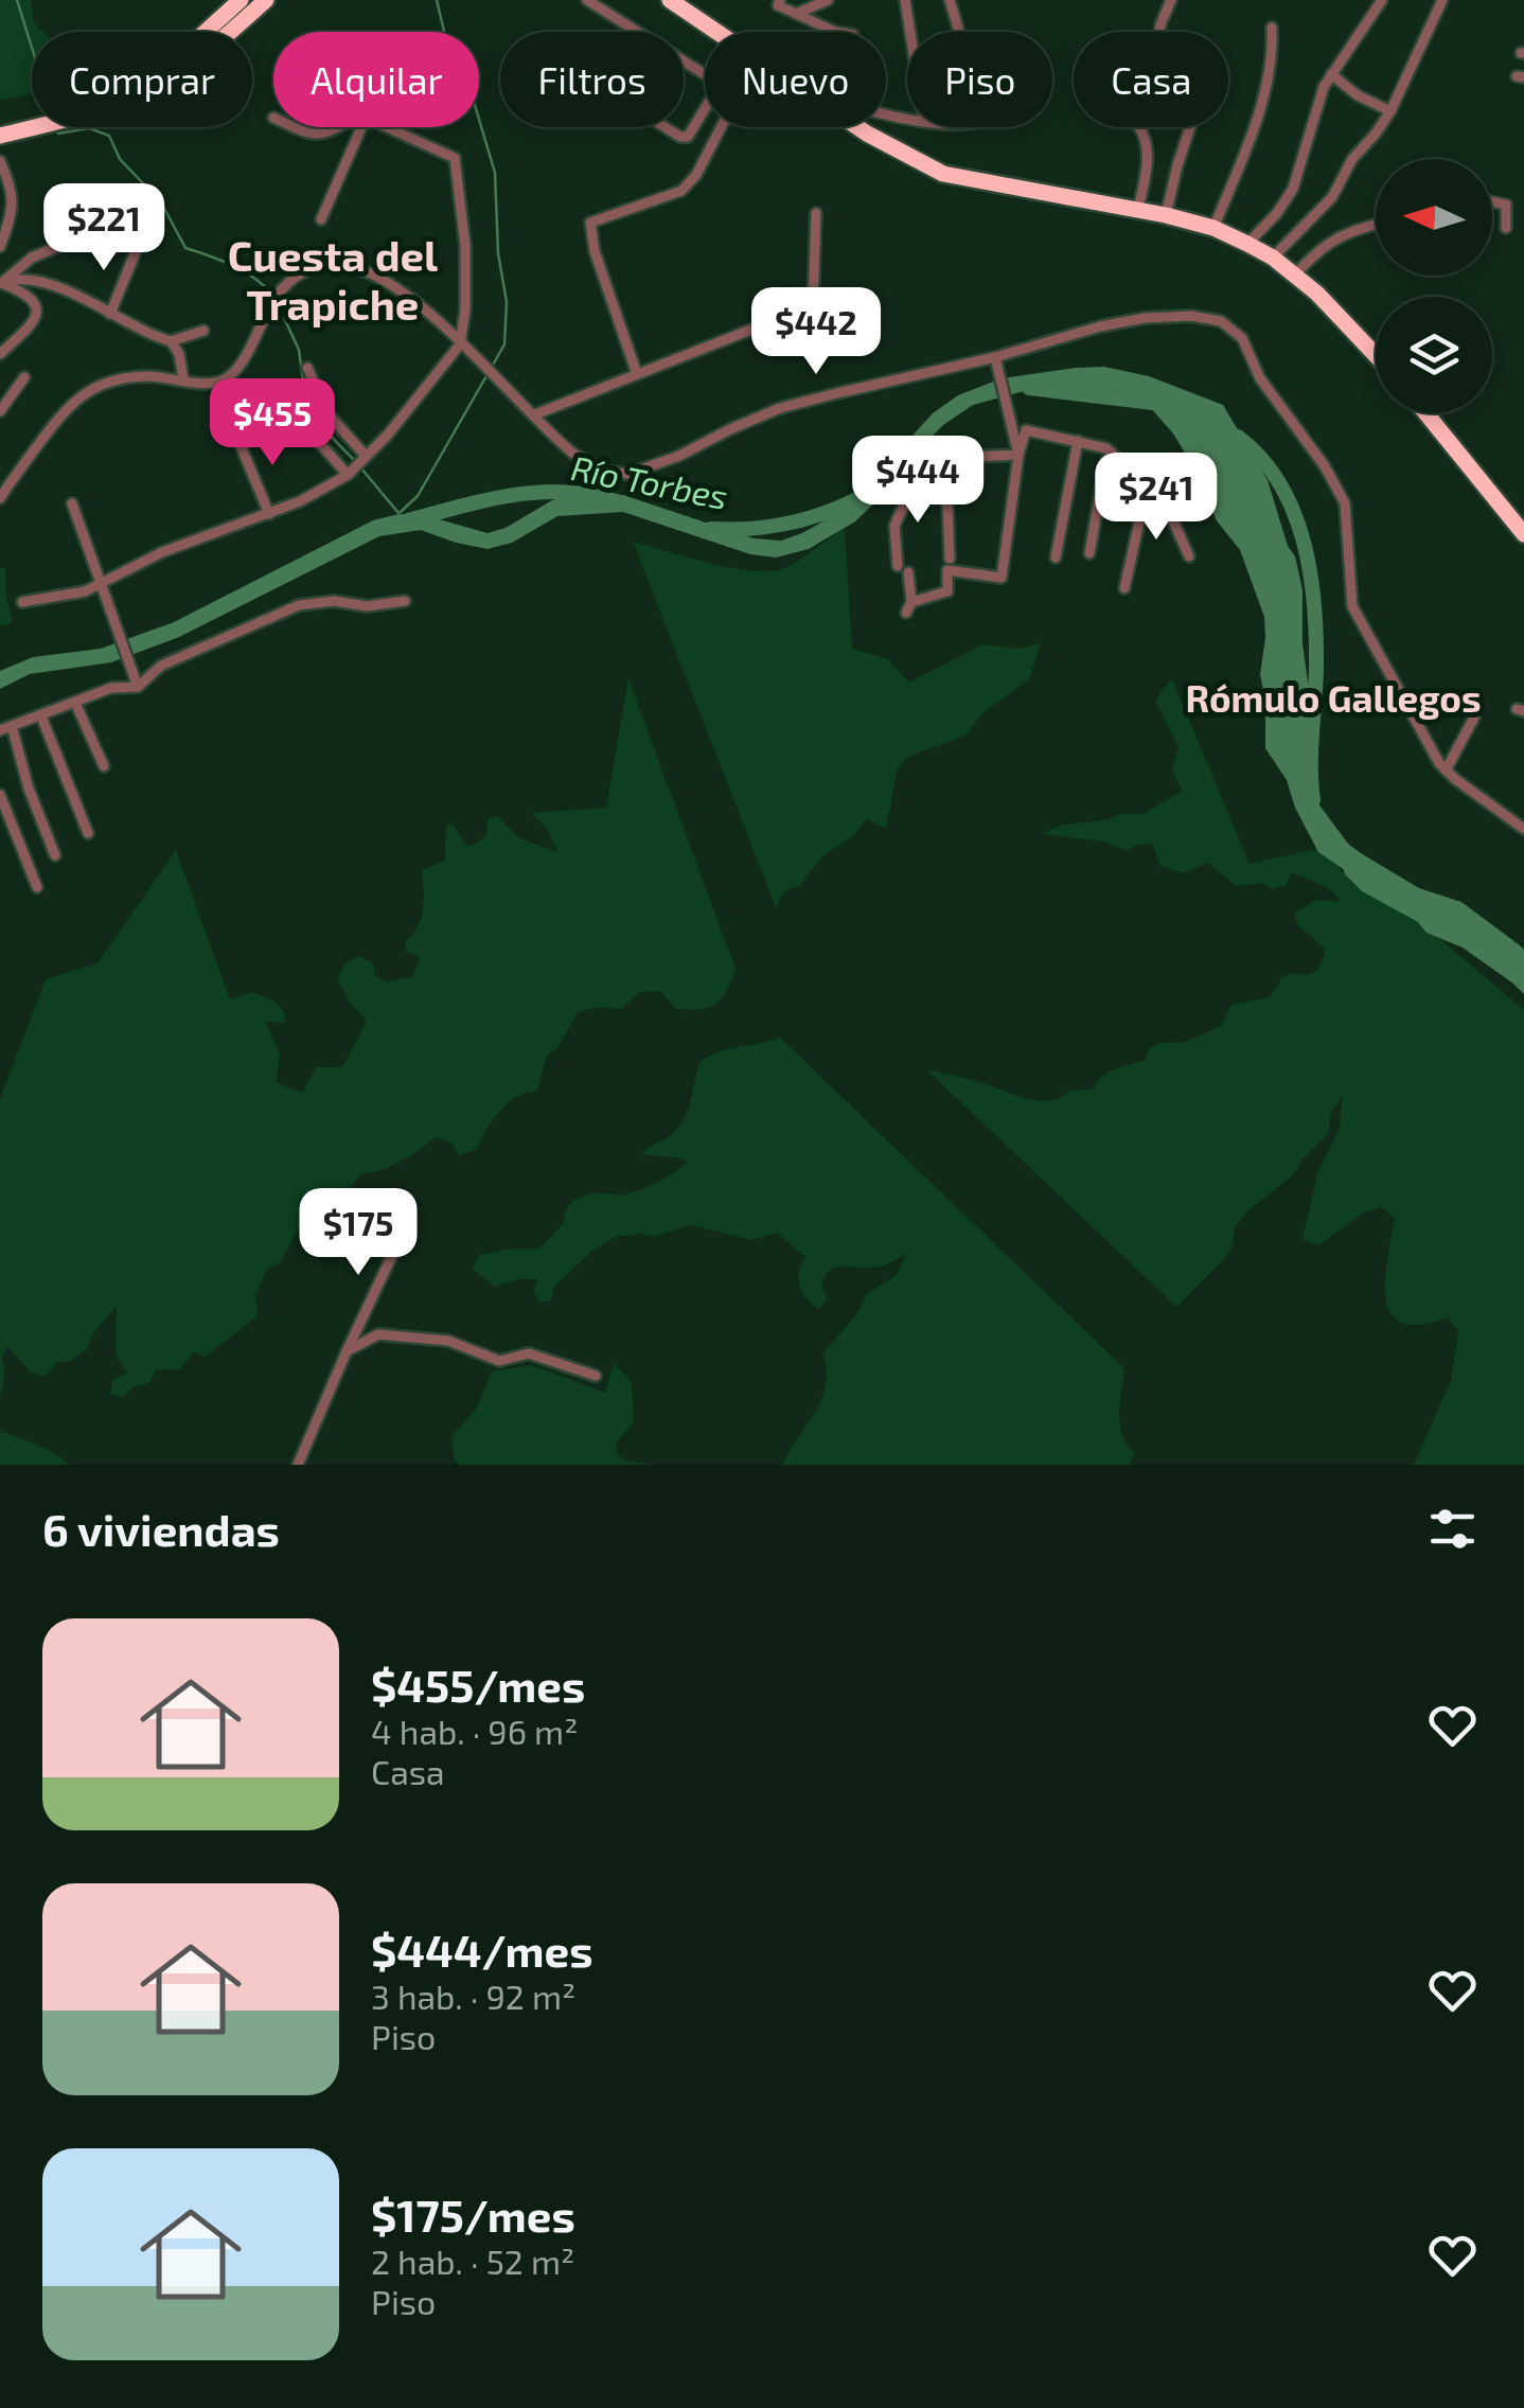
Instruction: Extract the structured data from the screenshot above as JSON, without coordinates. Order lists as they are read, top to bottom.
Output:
{
  "districts": ["Cuesta del Trapiche", "Rómulo Gallegos"],
  "water": ["Río Torbes"],
  "north": "left",
  "page": {
    "chip": [
      "Comprar",
      "Alquilar",
      "Filtros",
      "Nuevo",
      "Piso",
      "Casa"
    ],
    "price": [
      "$221",
      "$442",
      "$455",
      "$444",
      "$241",
      "$175"
    ],
    "heading": "6 viviendas",
    "list": [
      {
        "name": "$455/mes",
        "note": "4 hab. · 96 m² · Casa"
      },
      {
        "name": "$444/mes",
        "note": "3 hab. · 92 m² · Piso"
      },
      {
        "name": "$175/mes",
        "note": "2 hab. · 52 m² · Piso"
      }
    ]
  }
}
